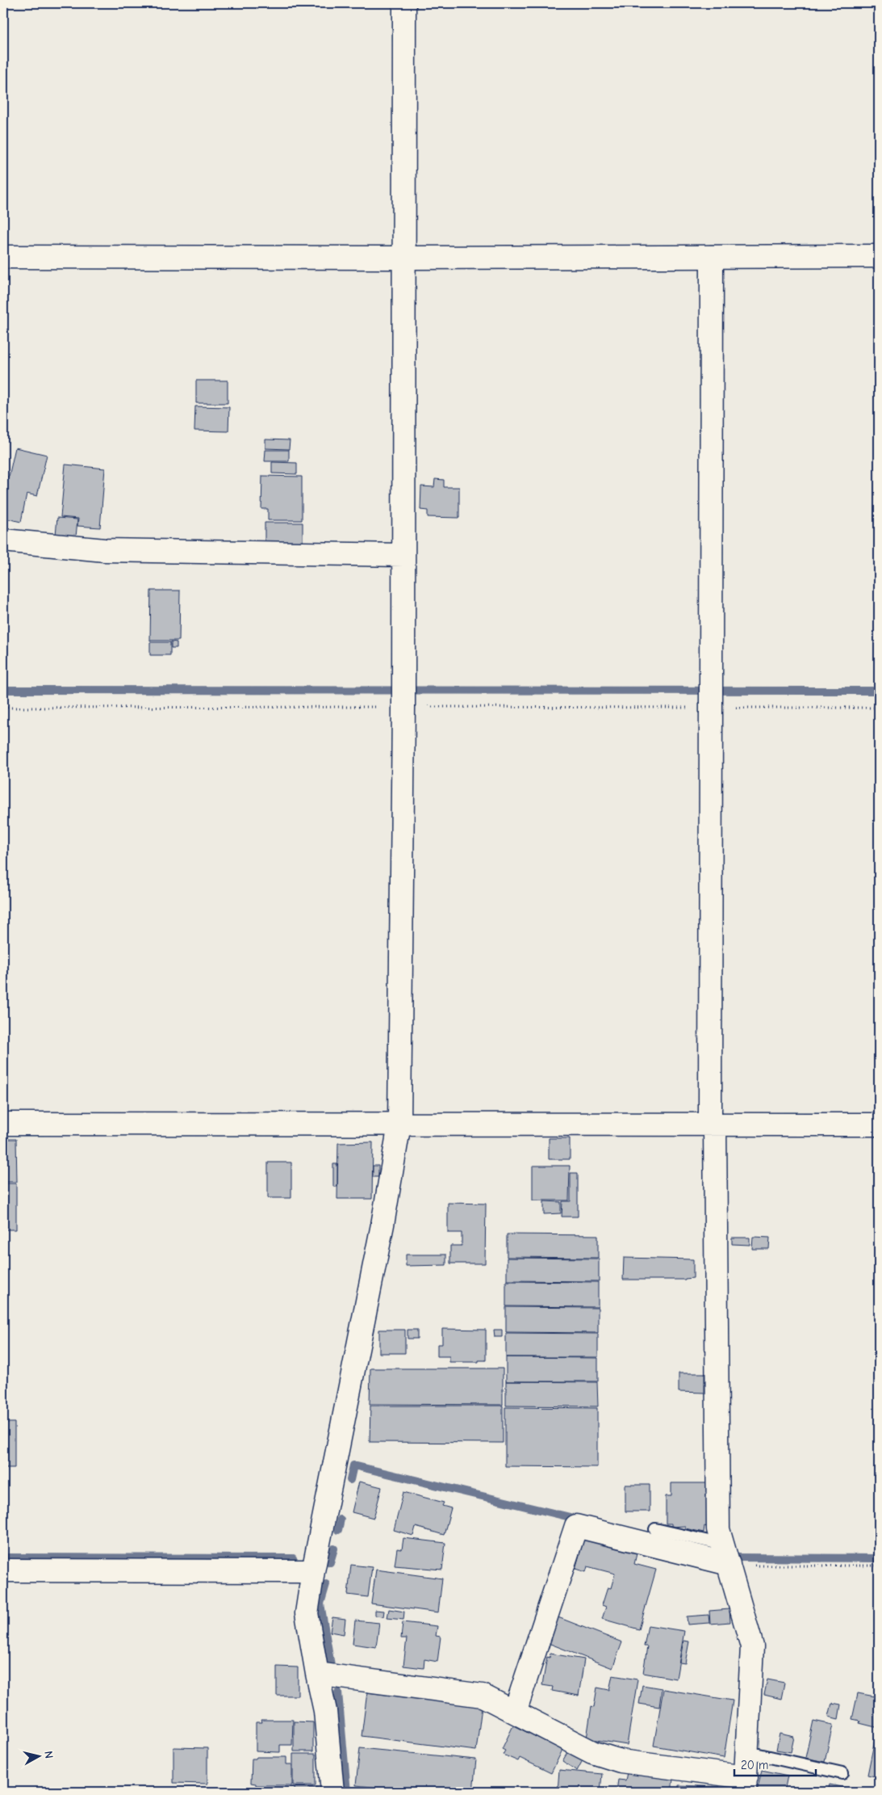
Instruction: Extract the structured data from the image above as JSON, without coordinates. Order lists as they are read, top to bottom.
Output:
{
  "scale_bar": "20 m",
  "north": "right"
}
